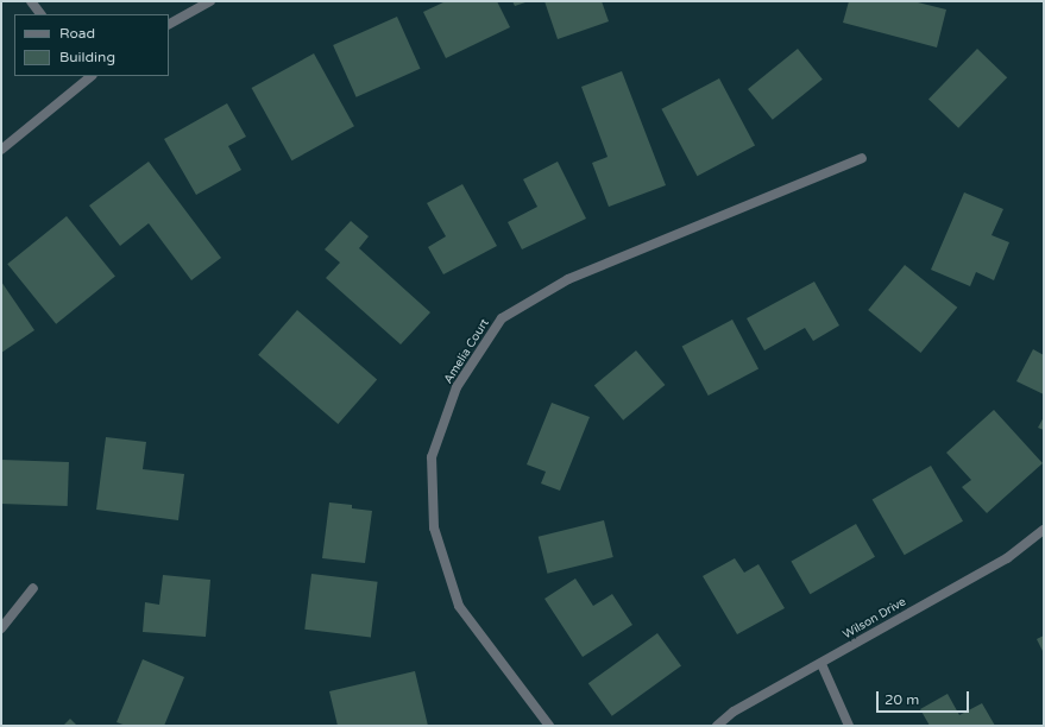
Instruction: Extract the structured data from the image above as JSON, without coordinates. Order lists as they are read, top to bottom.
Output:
{
  "streets": {
    "street": ["Amelia Court", "Wilson Drive"]
  },
  "legend": ["Road", "Building"],
  "scale_bar": "20 m"
}
